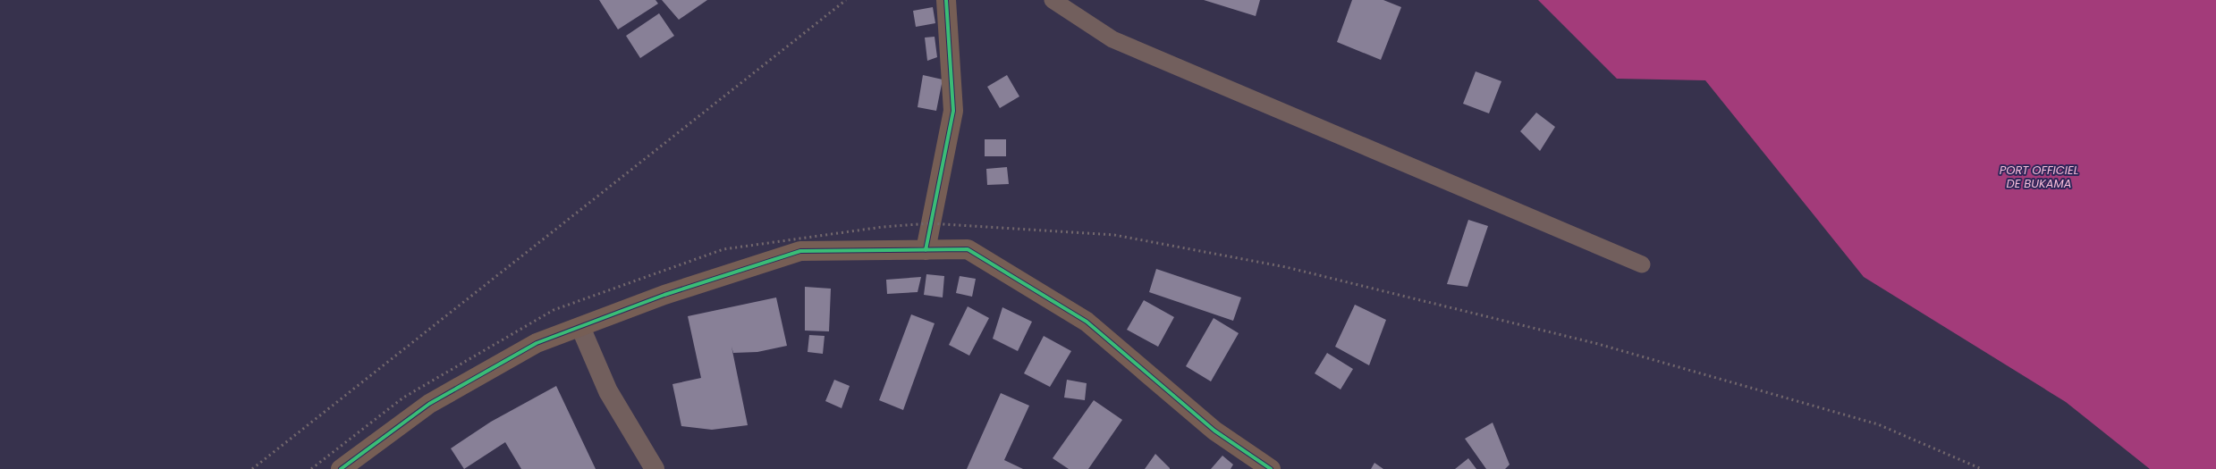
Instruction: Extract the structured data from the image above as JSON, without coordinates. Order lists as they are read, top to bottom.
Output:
{
  "water": ["PORT OFFICIEL DE BUKAMA"]
}
